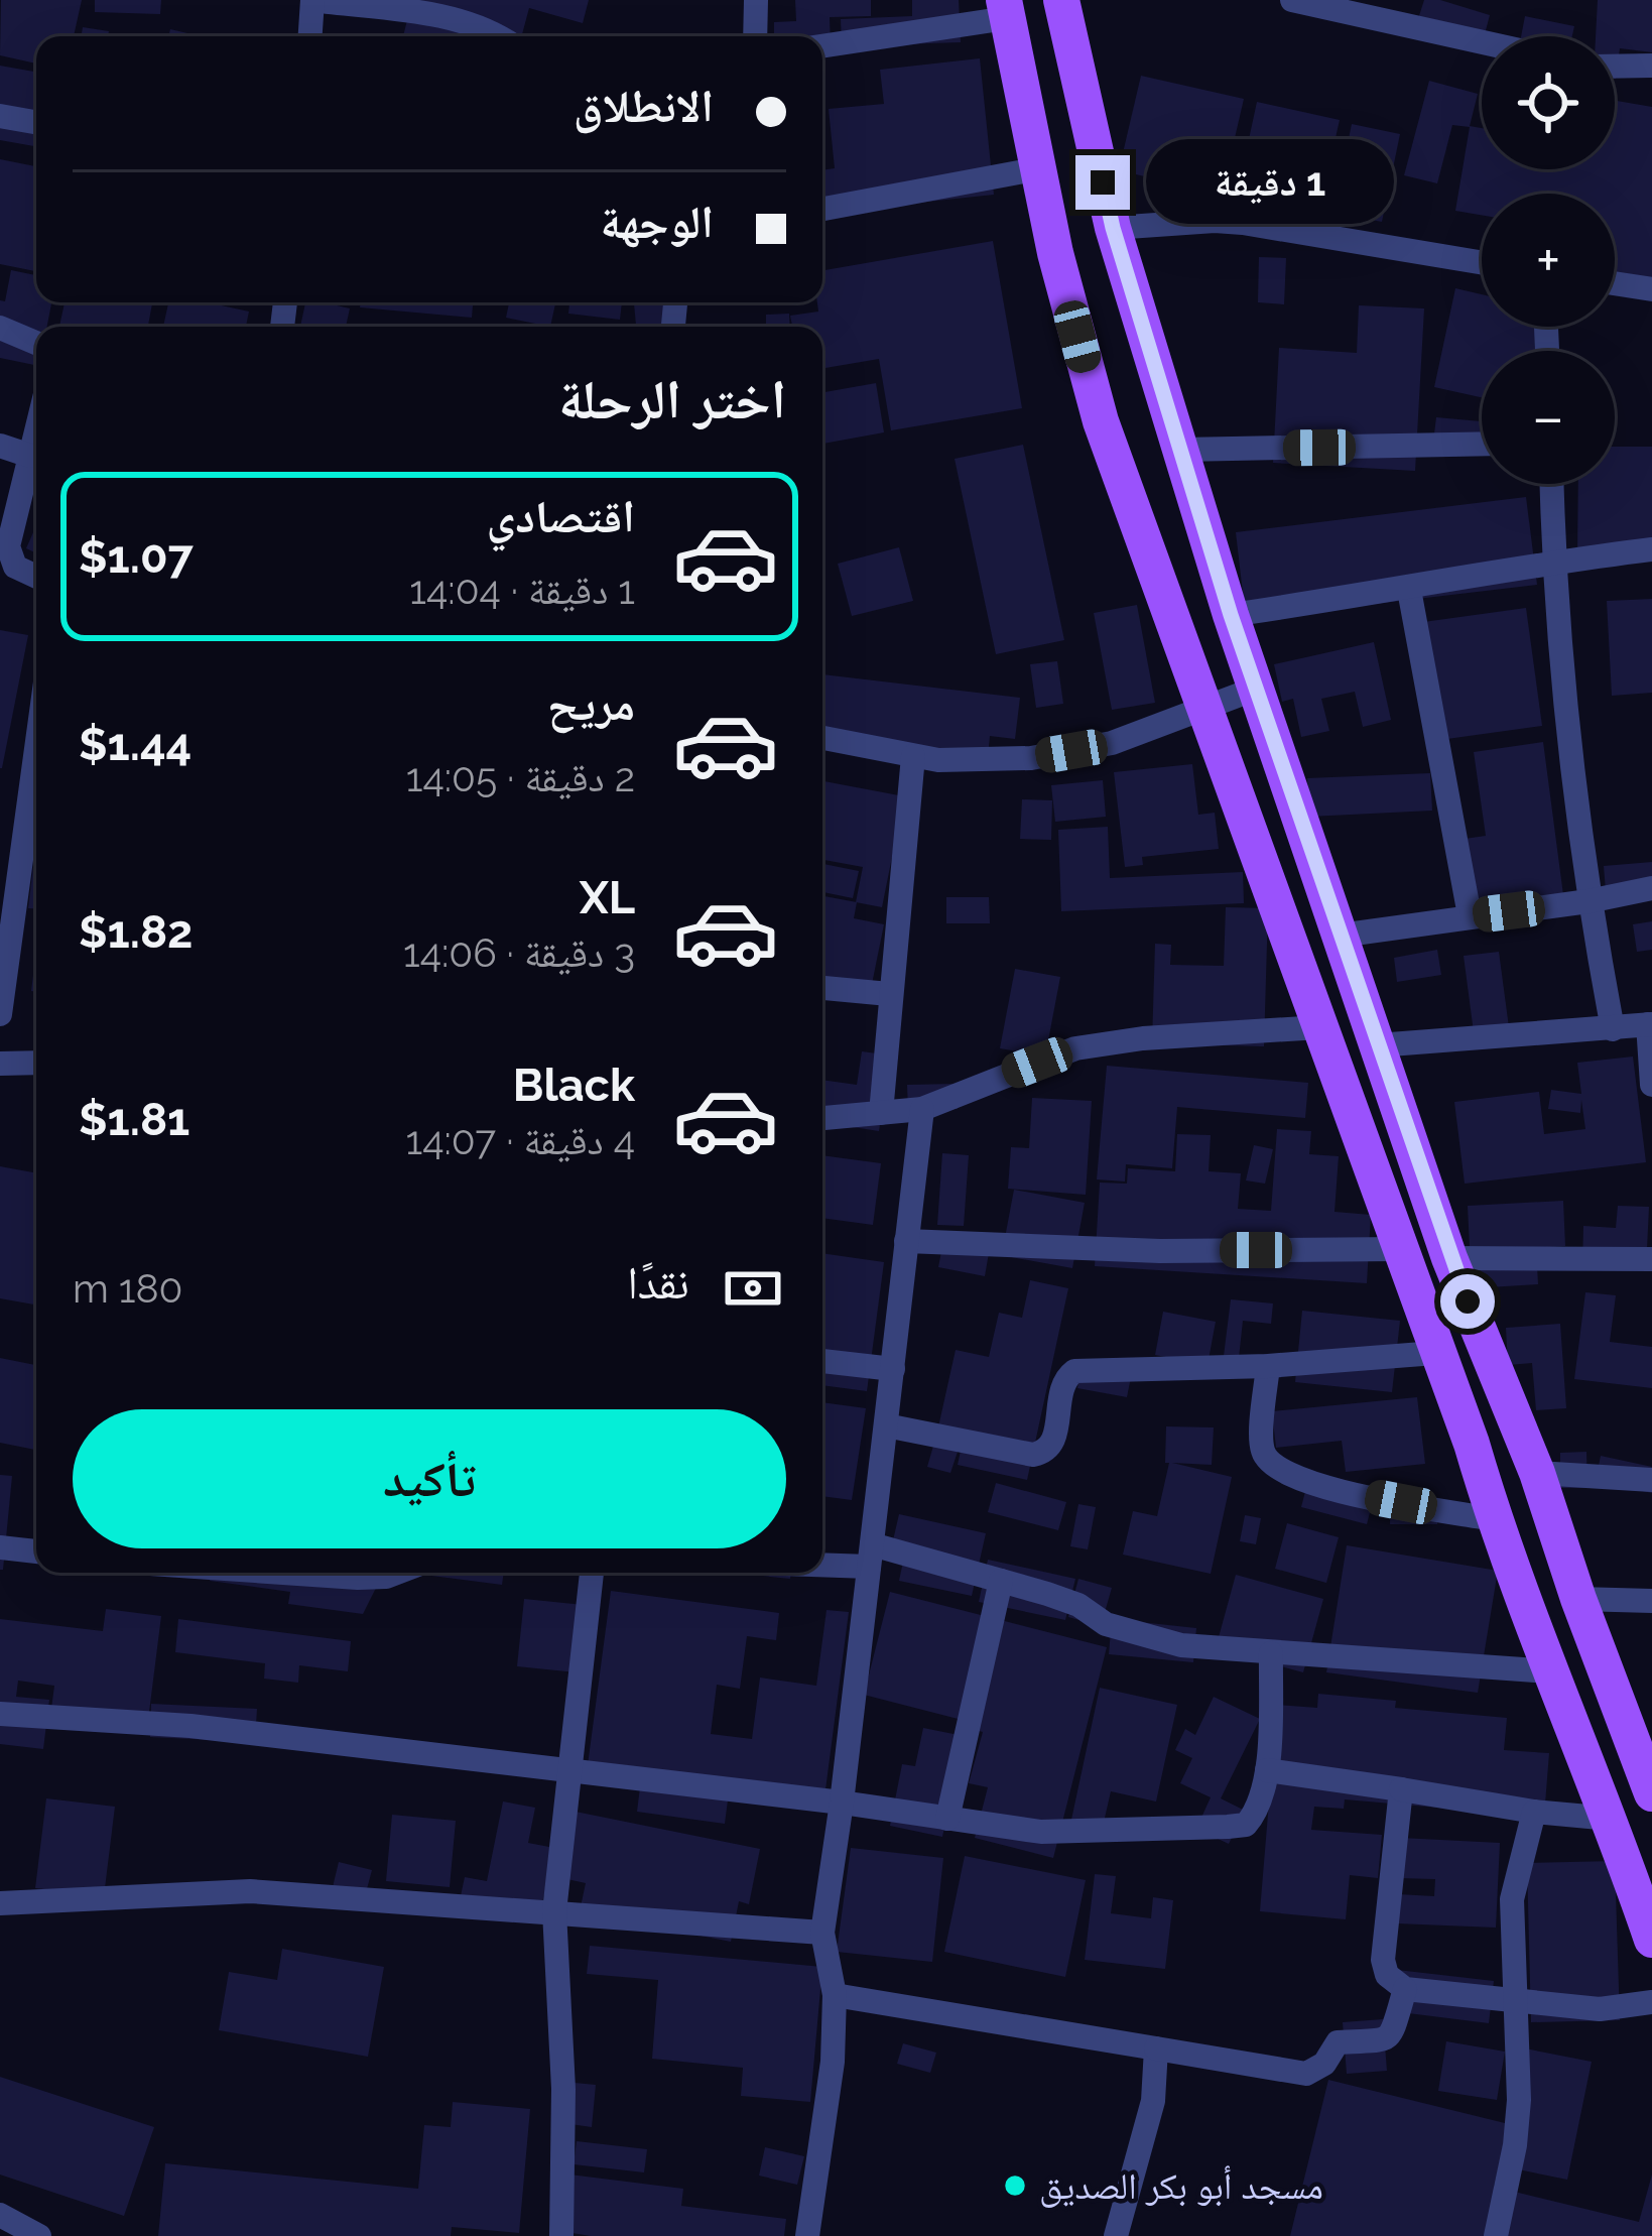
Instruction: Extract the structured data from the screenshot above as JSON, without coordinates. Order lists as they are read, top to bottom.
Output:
{
  "places": ["مسجد أبو بكر الصديق"],
  "page": {
    "map_buttons": ["+", "−"],
    "banner": ["الانطلاق", "الوجهة"],
    "bubble": "1 دقيقة",
    "heading": "اختر الرحلة",
    "list": [
      {
        "name": "اقتصادي",
        "note": "1 دقيقة · 14:04",
        "value": "$1.07"
      },
      {
        "name": "مريح",
        "note": "2 دقيقة · 14:05",
        "value": "$1.44"
      },
      {
        "name": "XL",
        "note": "3 دقيقة · 14:06",
        "value": "$1.82"
      },
      {
        "name": "Black",
        "note": "4 دقيقة · 14:07",
        "value": "$1.81"
      }
    ],
    "pay": ["نقدًا", "180 m"],
    "buttons": "تأكيد"
  }
}
